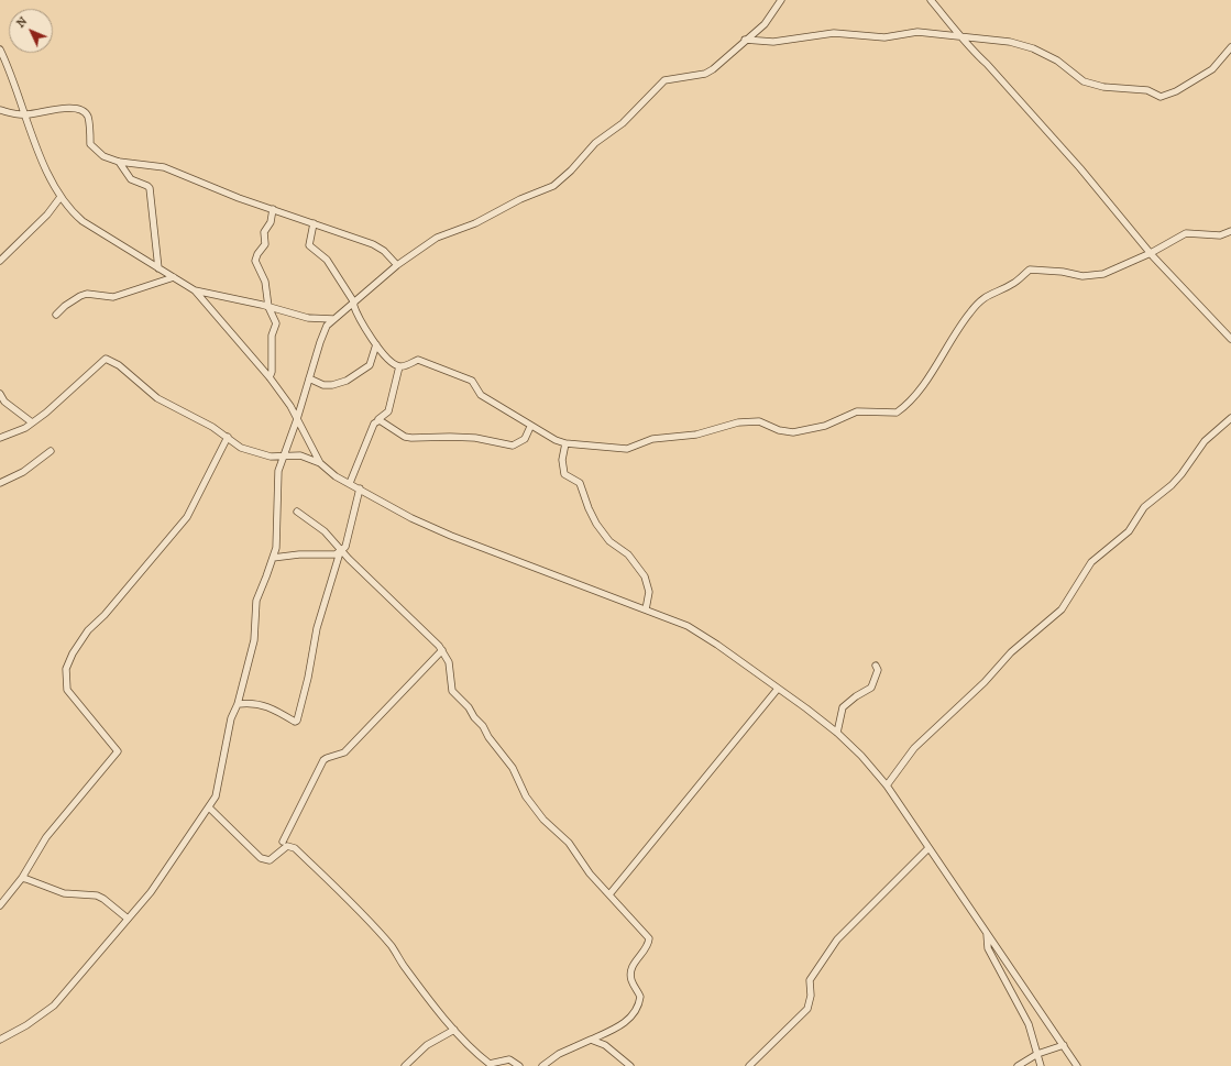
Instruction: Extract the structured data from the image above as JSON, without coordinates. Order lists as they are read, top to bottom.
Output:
{
  "north": "top left"
}
